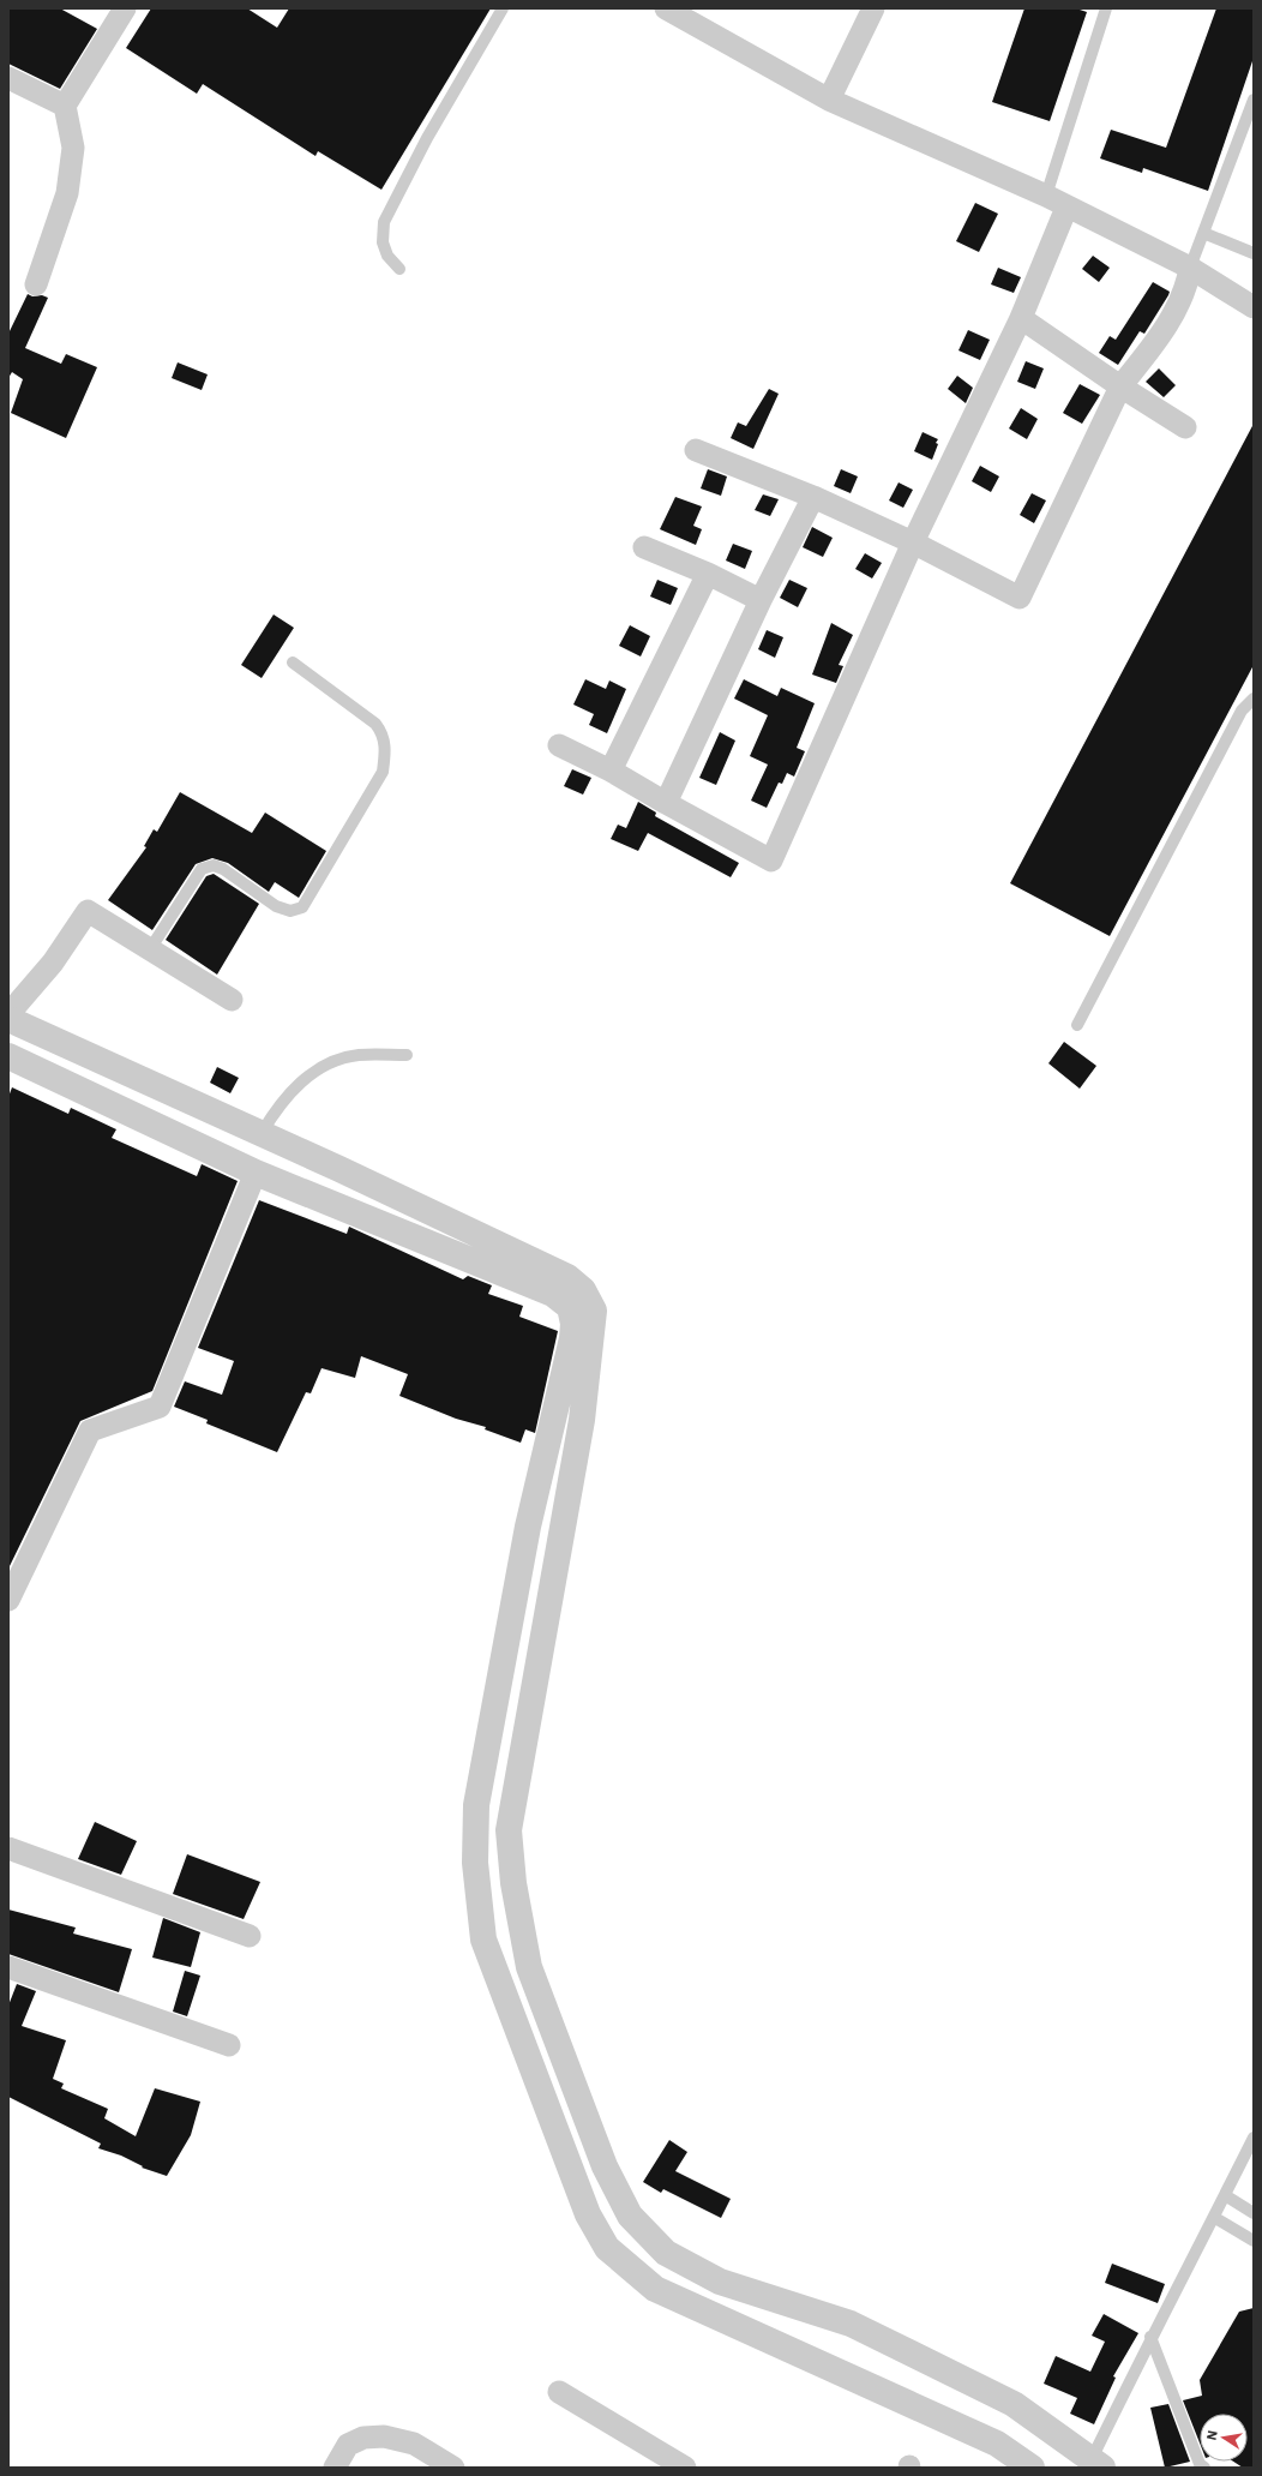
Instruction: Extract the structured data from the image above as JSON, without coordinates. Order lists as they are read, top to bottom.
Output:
{
  "north": "left"
}
